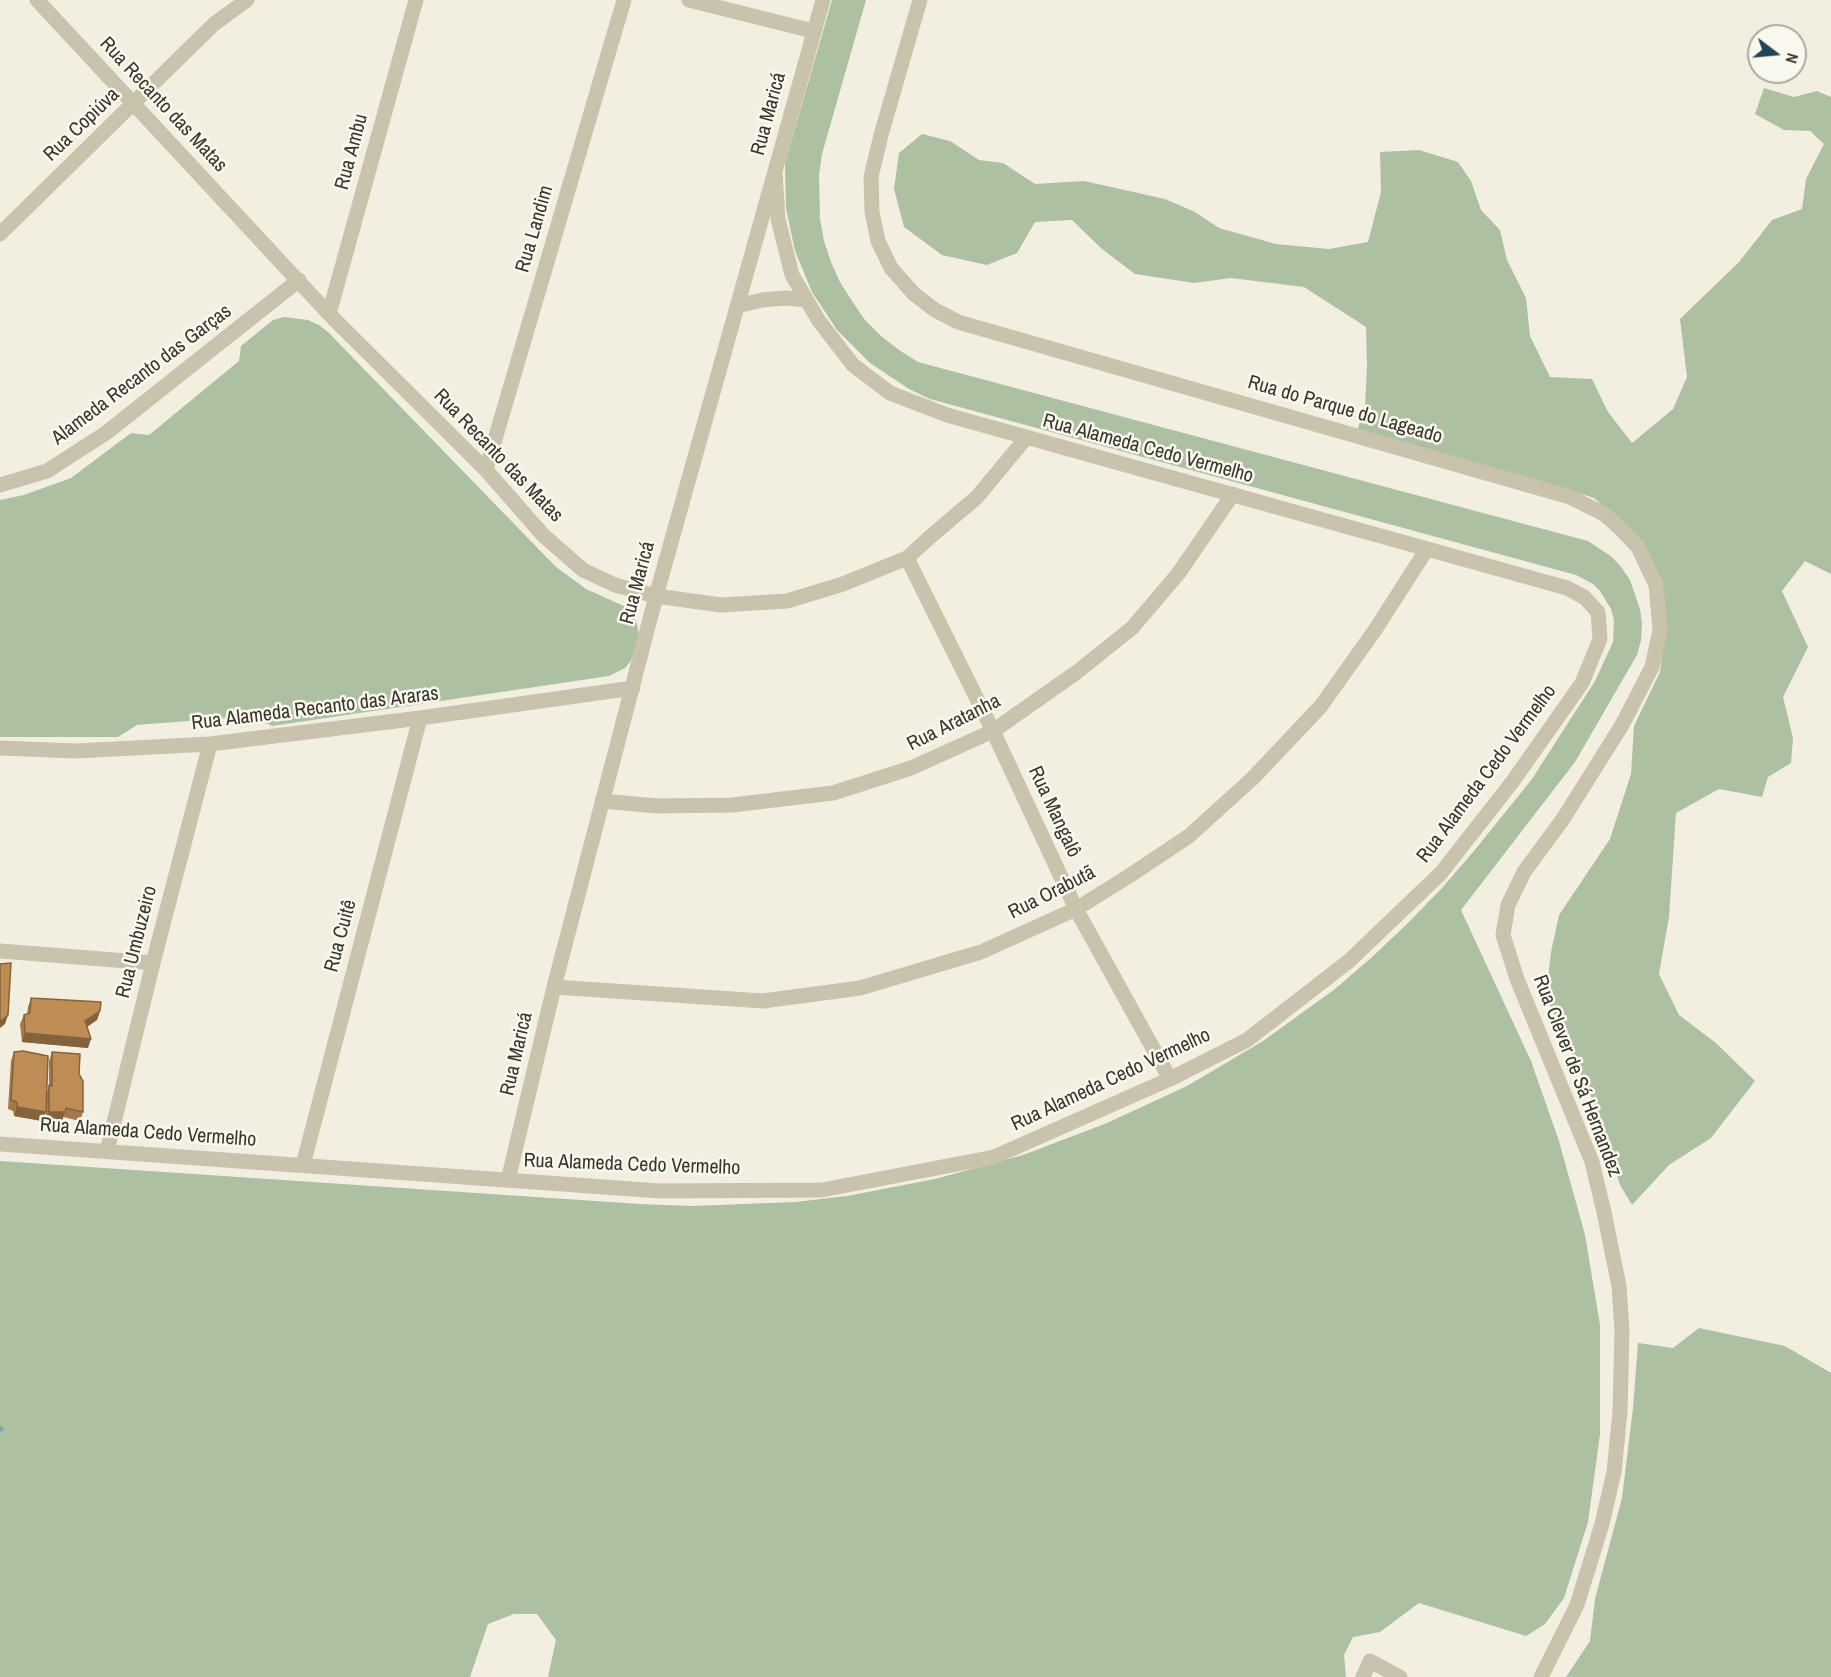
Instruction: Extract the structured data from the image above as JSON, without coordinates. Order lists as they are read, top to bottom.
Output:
{
  "streets": {
    "street": [
      "Rua Recanto das Matas",
      "Rua Maricá",
      "Rua Copiúva",
      "Rua Ambu",
      "Rua Landim",
      "Alameda Recanto das Garças",
      "Rua do Parque do Lageado",
      "Rua Alameda Cedo Vermelho",
      "Rua Alameda Recanto das Araras",
      "Rua Aratanha",
      "Rua Mangalô",
      "Rua Orabutã",
      "Rua Cuitê",
      "Rua Umbuzeiro",
      "Rua Clever de Sá Hernandez"
    ]
  },
  "crossings": [
    ["Rua Recanto das Matas", "Rua Maricá"],
    ["Rua Recanto das Matas", "Rua Copiúva"],
    ["Rua Recanto das Matas", "Rua Ambu"],
    ["Rua Recanto das Matas", "Rua Landim"],
    ["Rua Recanto das Matas", "Alameda Recanto das Garças"],
    ["Rua Recanto das Matas", "Rua Alameda Cedo Vermelho"],
    ["Rua Recanto das Matas", "Rua Mangalô"],
    ["Rua Maricá", "Rua Alameda Cedo Vermelho"],
    ["Rua Maricá", "Rua Alameda Recanto das Araras"],
    ["Rua Maricá", "Rua Aratanha"],
    ["Rua Maricá", "Rua Orabutã"],
    ["Rua do Parque do Lageado", "Rua Clever de Sá Hernandez"],
    ["Rua Alameda Cedo Vermelho", "Rua Aratanha"],
    ["Rua Alameda Cedo Vermelho", "Rua Mangalô"],
    ["Rua Alameda Cedo Vermelho", "Rua Orabutã"],
    ["Rua Alameda Cedo Vermelho", "Rua Cuitê"],
    ["Rua Alameda Cedo Vermelho", "Rua Umbuzeiro"],
    ["Rua Alameda Recanto das Araras", "Rua Cuitê"],
    ["Rua Alameda Recanto das Araras", "Rua Umbuzeiro"],
    ["Rua Aratanha", "Rua Mangalô"],
    ["Rua Mangalô", "Rua Orabutã"]
  ],
  "north": "right"
}
